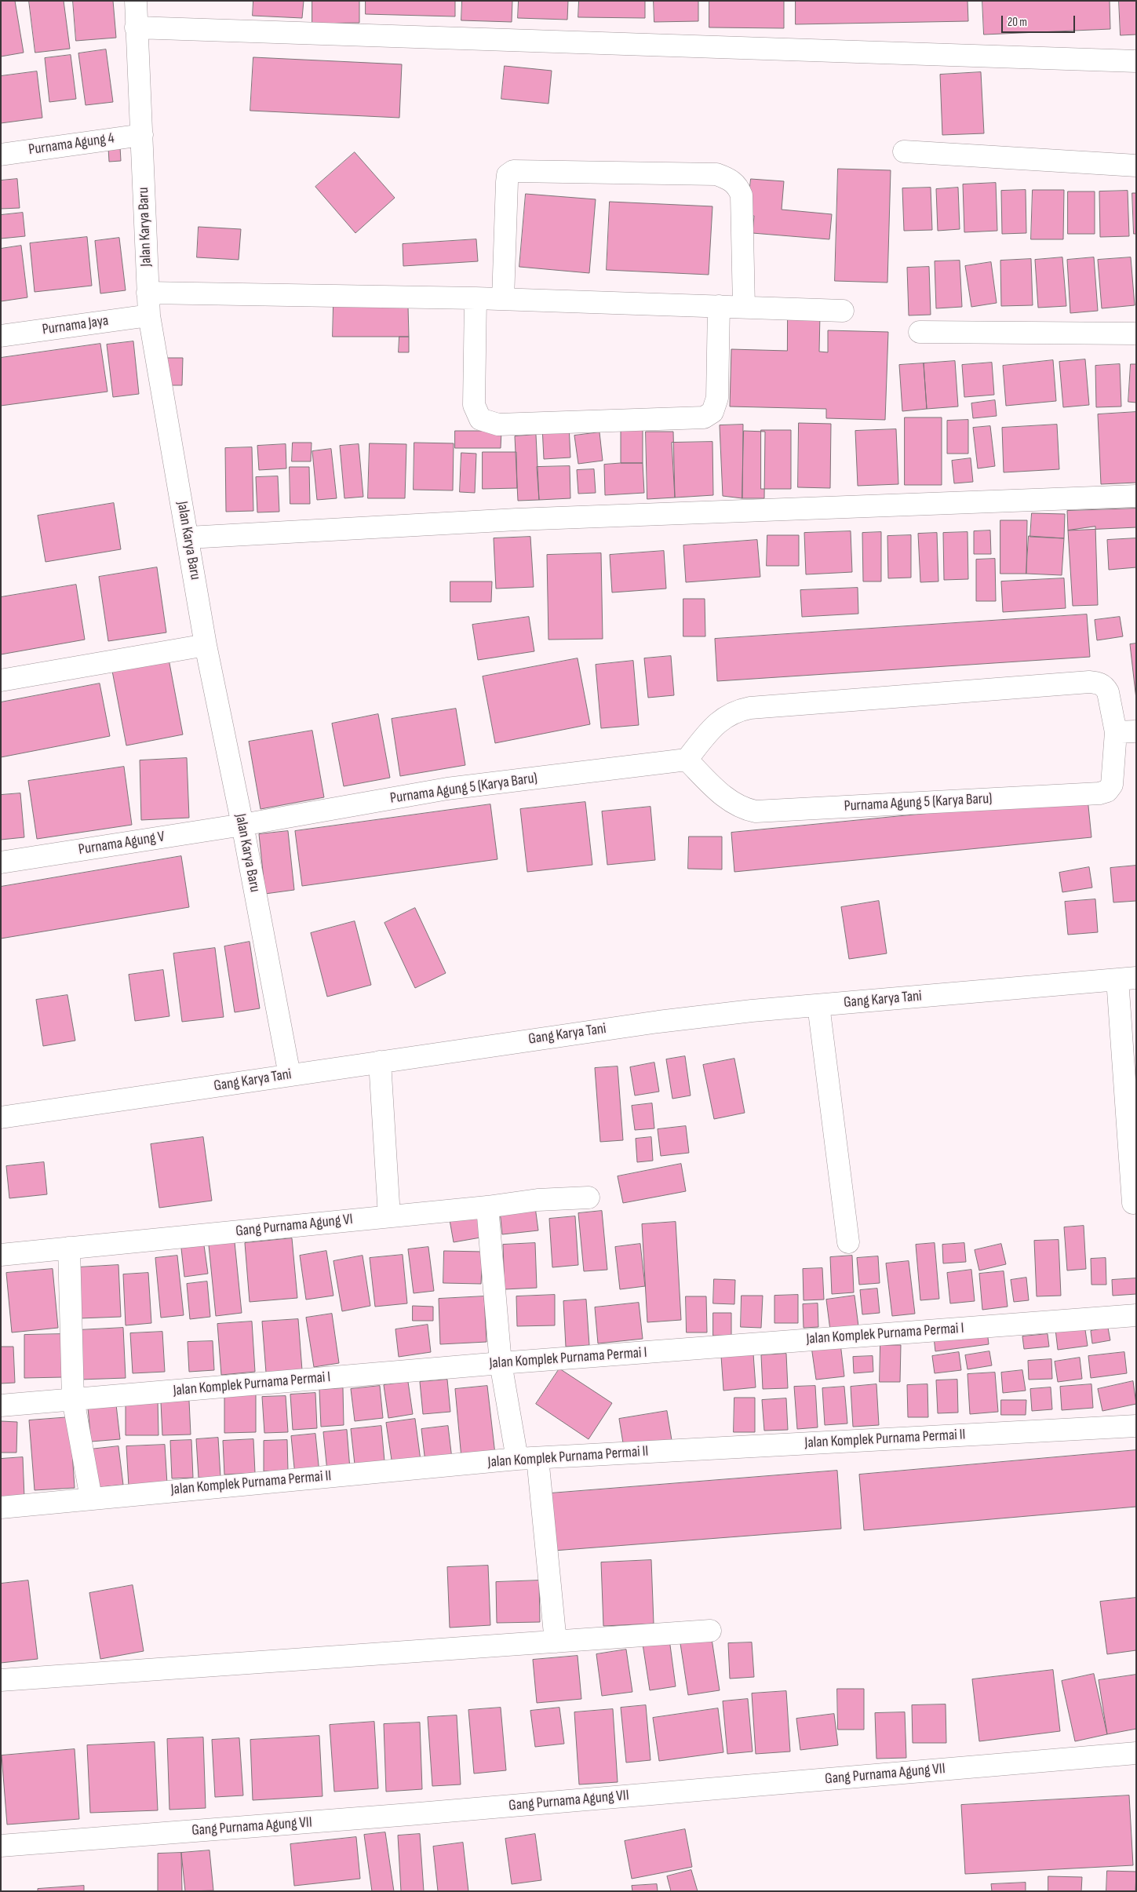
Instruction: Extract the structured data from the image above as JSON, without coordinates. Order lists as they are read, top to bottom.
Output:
{
  "streets": {
    "street": [
      "Purnama Agung 4",
      "Jalan Karya Baru",
      "Purnama Jaya",
      "Purnama Agung 5 (Karya Baru)",
      "Purnama Agung V",
      "Gang Karya Tani",
      "Gang Purnama Agung VI",
      "Jalan Komplek Purnama Permai I",
      "Jalan Komplek Purnama Permai II",
      "Gang Purnama Agung VII"
    ]
  },
  "crossings": [
    ["Purnama Agung 4", "Jalan Karya Baru"],
    ["Jalan Karya Baru", "Purnama Jaya"],
    ["Jalan Karya Baru", "Purnama Agung 5 (Karya Baru)"],
    ["Jalan Karya Baru", "Purnama Agung V"],
    ["Jalan Karya Baru", "Gang Karya Tani"],
    ["Purnama Agung 5 (Karya Baru)", "Purnama Agung V"]
  ],
  "scale_bar": "20 m"
}
